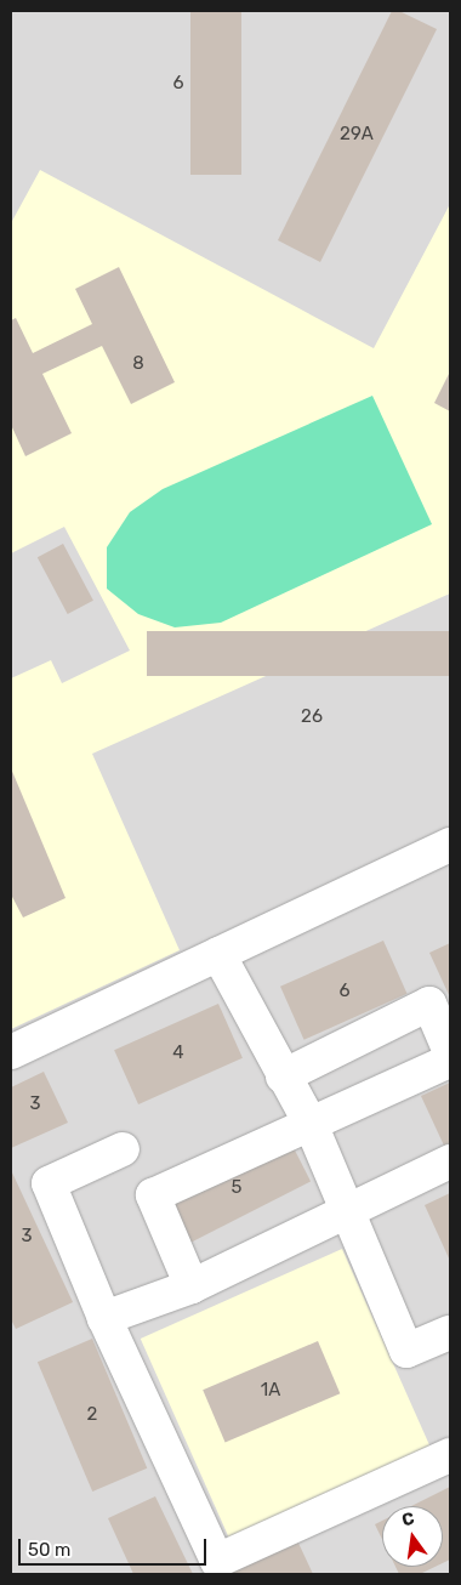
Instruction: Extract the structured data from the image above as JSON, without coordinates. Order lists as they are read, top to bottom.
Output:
{
  "house_numbers": [
    "6",
    "29А",
    "8",
    "26",
    "6",
    "4",
    "3",
    "5",
    "3",
    "1А",
    "2"
  ],
  "scale_bar": "50 m",
  "north": "top"
}
